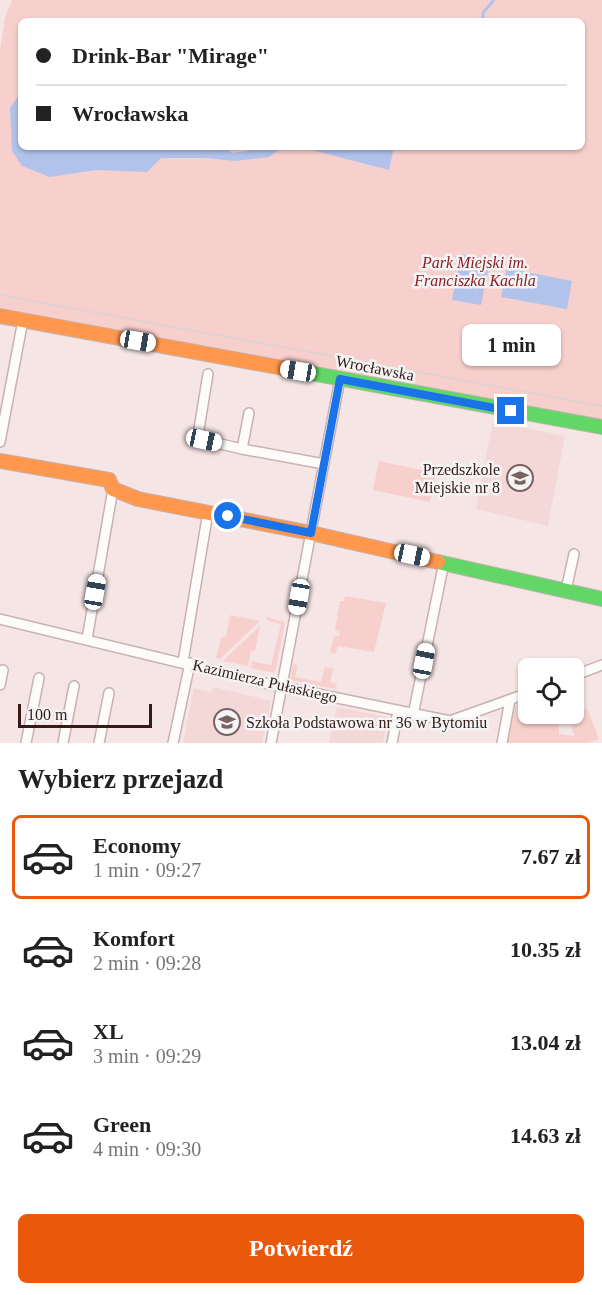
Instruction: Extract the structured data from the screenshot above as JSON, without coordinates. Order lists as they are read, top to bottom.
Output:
{
  "streets": {
    "street": ["Wrocławska", "Kazimierza Pułaskiego"]
  },
  "parks": ["Park Miejski im. Franciszka Kachla"],
  "places": {
    "school or university": ["Przedszkole Miejskie nr 8", "Szkoła Podstawowa nr 36 w Bytomiu"]
  },
  "scale_bar": "100 m",
  "page": {
    "banner": ["Drink-Bar \"Mirage\"", "Wrocławska"],
    "bubble": "1 min",
    "scale": "100 m",
    "heading": "Wybierz przejazd",
    "list": [
      {
        "name": "Economy",
        "note": "1 min · 09:27",
        "value": "7.67 zł"
      },
      {
        "name": "Komfort",
        "note": "2 min · 09:28",
        "value": "10.35 zł"
      },
      {
        "name": "XL",
        "note": "3 min · 09:29",
        "value": "13.04 zł"
      },
      {
        "name": "Green",
        "note": "4 min · 09:30",
        "value": "14.63 zł"
      }
    ],
    "buttons": "Potwierdź"
  }
}
